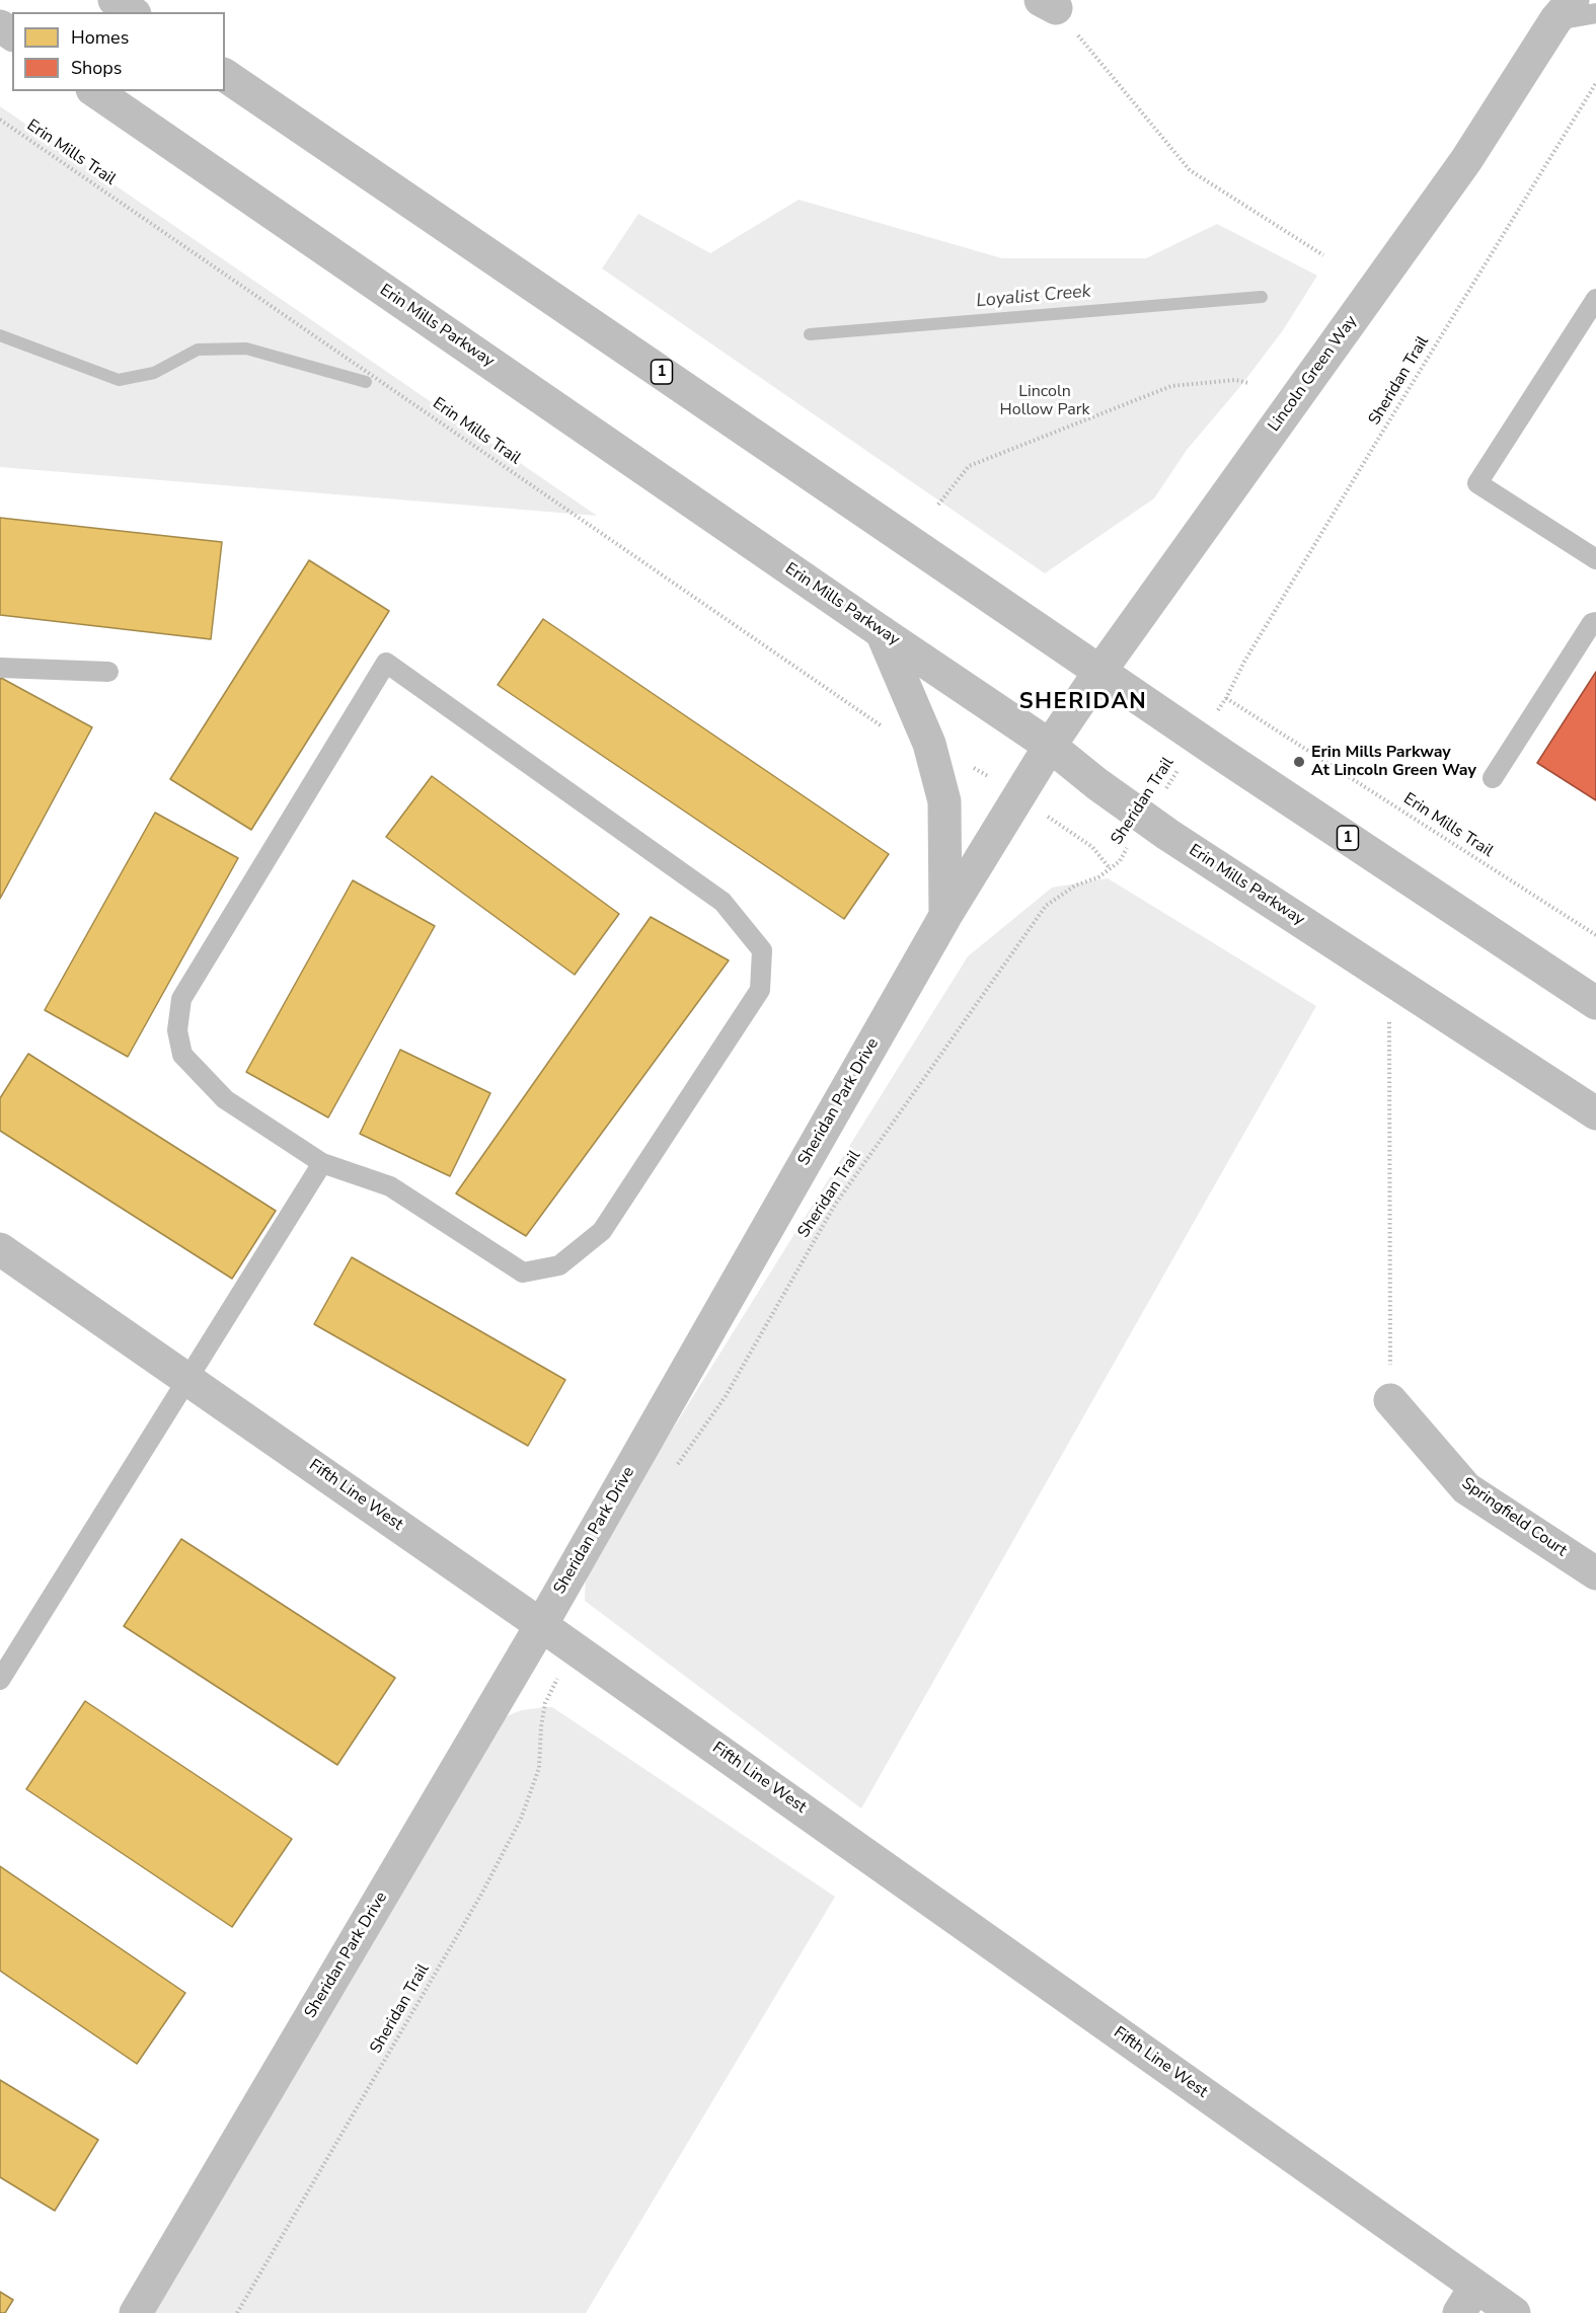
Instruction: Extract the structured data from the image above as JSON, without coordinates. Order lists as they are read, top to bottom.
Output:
{
  "streets": {
    "street": [
      "Erin Mills Parkway",
      "1",
      "Lincoln Green Way",
      "Sheridan Park Drive",
      "Fifth Line West",
      "Springfield Court"
    ],
    "path": ["Erin Mills Trail", "Sheridan Trail"]
  },
  "crossings": [
    ["Erin Mills Trail", "Sheridan Trail"],
    ["Erin Mills Parkway", "Lincoln Green Way"],
    ["Erin Mills Parkway", "Sheridan Trail"],
    ["Erin Mills Parkway", "Sheridan Park Drive"],
    ["1", "Lincoln Green Way"],
    ["1", "Sheridan Trail"],
    ["Lincoln Green Way", "Sheridan Park Drive"],
    ["Sheridan Park Drive", "Fifth Line West"]
  ],
  "districts": ["SHERIDAN"],
  "water": ["Loyalist Creek"],
  "parks": ["Lincoln Hollow Park"],
  "places": ["Erin Mills Parkway At Lincoln Green Way"],
  "legend": ["Homes", "Shops"]
}
